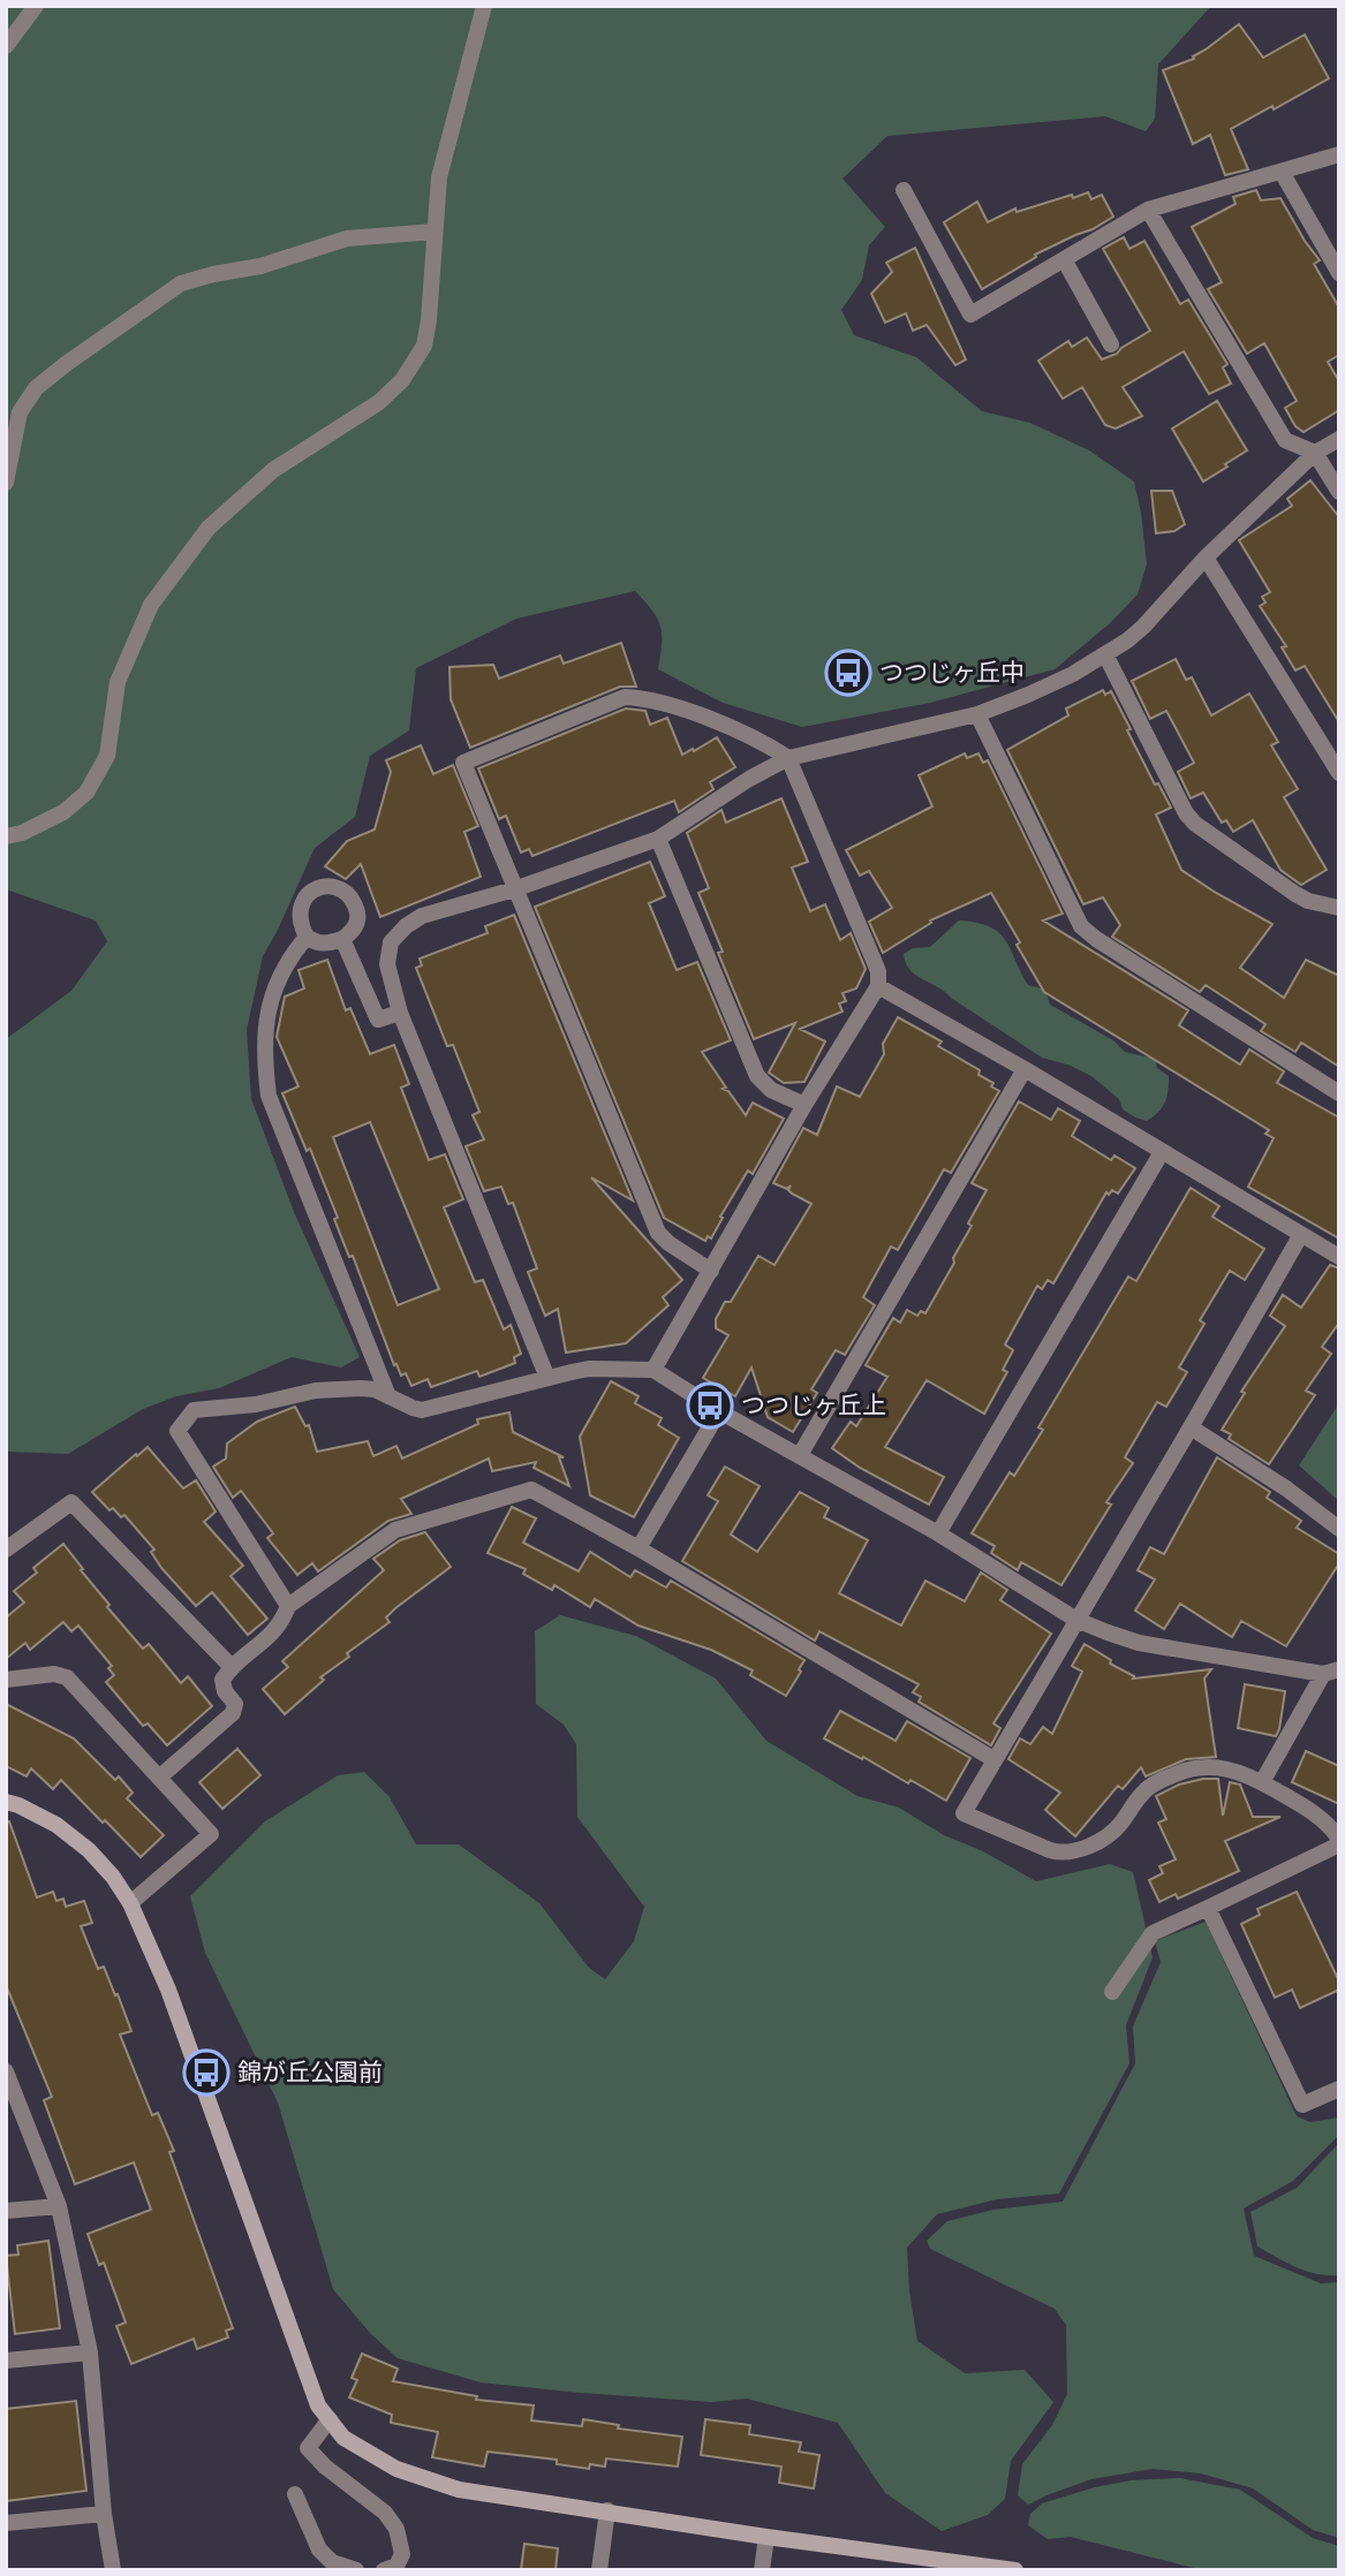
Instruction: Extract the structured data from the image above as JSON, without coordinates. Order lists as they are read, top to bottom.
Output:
{
  "places": {
    "bus stop": ["つつじヶ丘中", "つつじヶ丘上", "錦が丘公園前"]
  }
}
